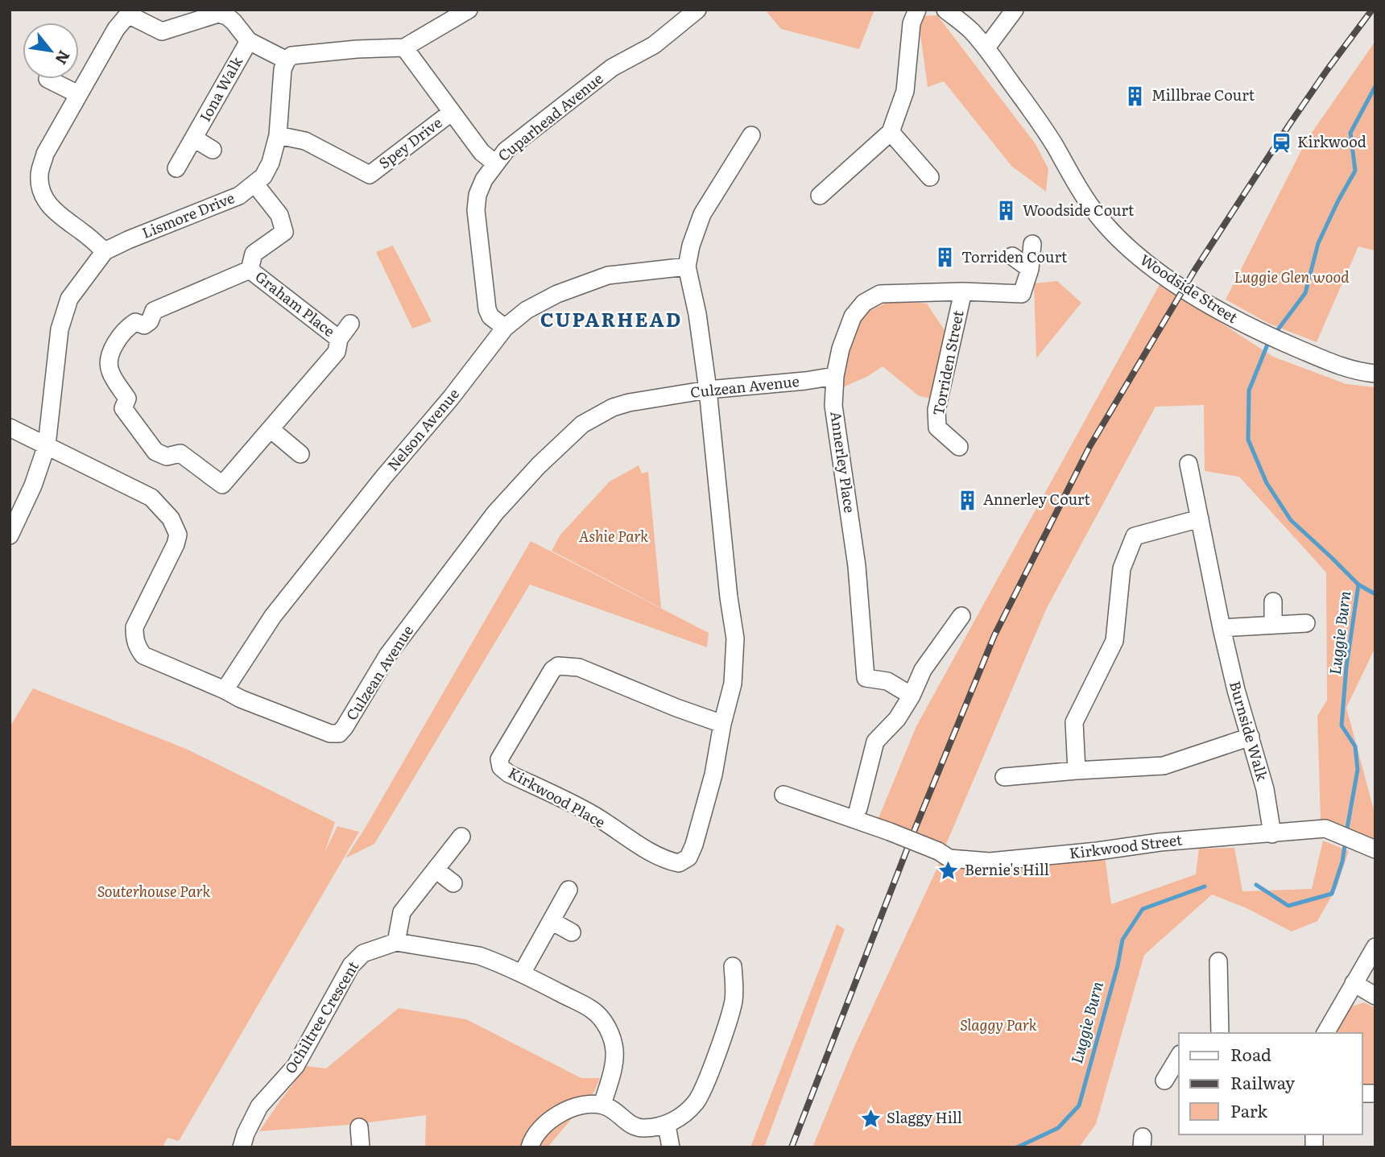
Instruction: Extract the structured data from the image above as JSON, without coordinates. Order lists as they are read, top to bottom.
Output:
{
  "streets": {
    "street": [
      "Iona Walk",
      "Cuparhead Avenue",
      "Spey Drive",
      "Lismore Drive",
      "Woodside Street",
      "Graham Place",
      "Torriden Street",
      "Culzean Avenue",
      "Nelson Avenue",
      "Annerley Place",
      "Burnside Walk",
      "Kirkwood Place",
      "Kirkwood Street",
      "Ochiltree Crescent"
    ]
  },
  "crossings": [
    ["Cuparhead Avenue", "Nelson Avenue"],
    ["Spey Drive", "Lismore Drive"],
    ["Lismore Drive", "Graham Place"],
    ["Lismore Drive", "Culzean Avenue"],
    ["Torriden Street", "Annerley Place"],
    ["Culzean Avenue", "Nelson Avenue"],
    ["Culzean Avenue", "Annerley Place"],
    ["Culzean Avenue", "Kirkwood Place"],
    ["Nelson Avenue", "Kirkwood Place"],
    ["Burnside Walk", "Kirkwood Street"]
  ],
  "districts": ["CUPARHEAD"],
  "water": ["Luggie Burn"],
  "parks": [
    "Luggie Glen wood",
    "Ashie Park",
    "Souterhouse Park",
    "Slaggy Park"
  ],
  "places": {
    "building": [
      "Millbrae Court",
      "Woodside Court",
      "Torriden Court",
      "Annerley Court"
    ],
    "station": ["Kirkwood"],
    "place": ["Bernie's Hill", "Slaggy Hill"]
  },
  "legend": ["Road", "Railway", "Park"],
  "north": "bottom right"
}
